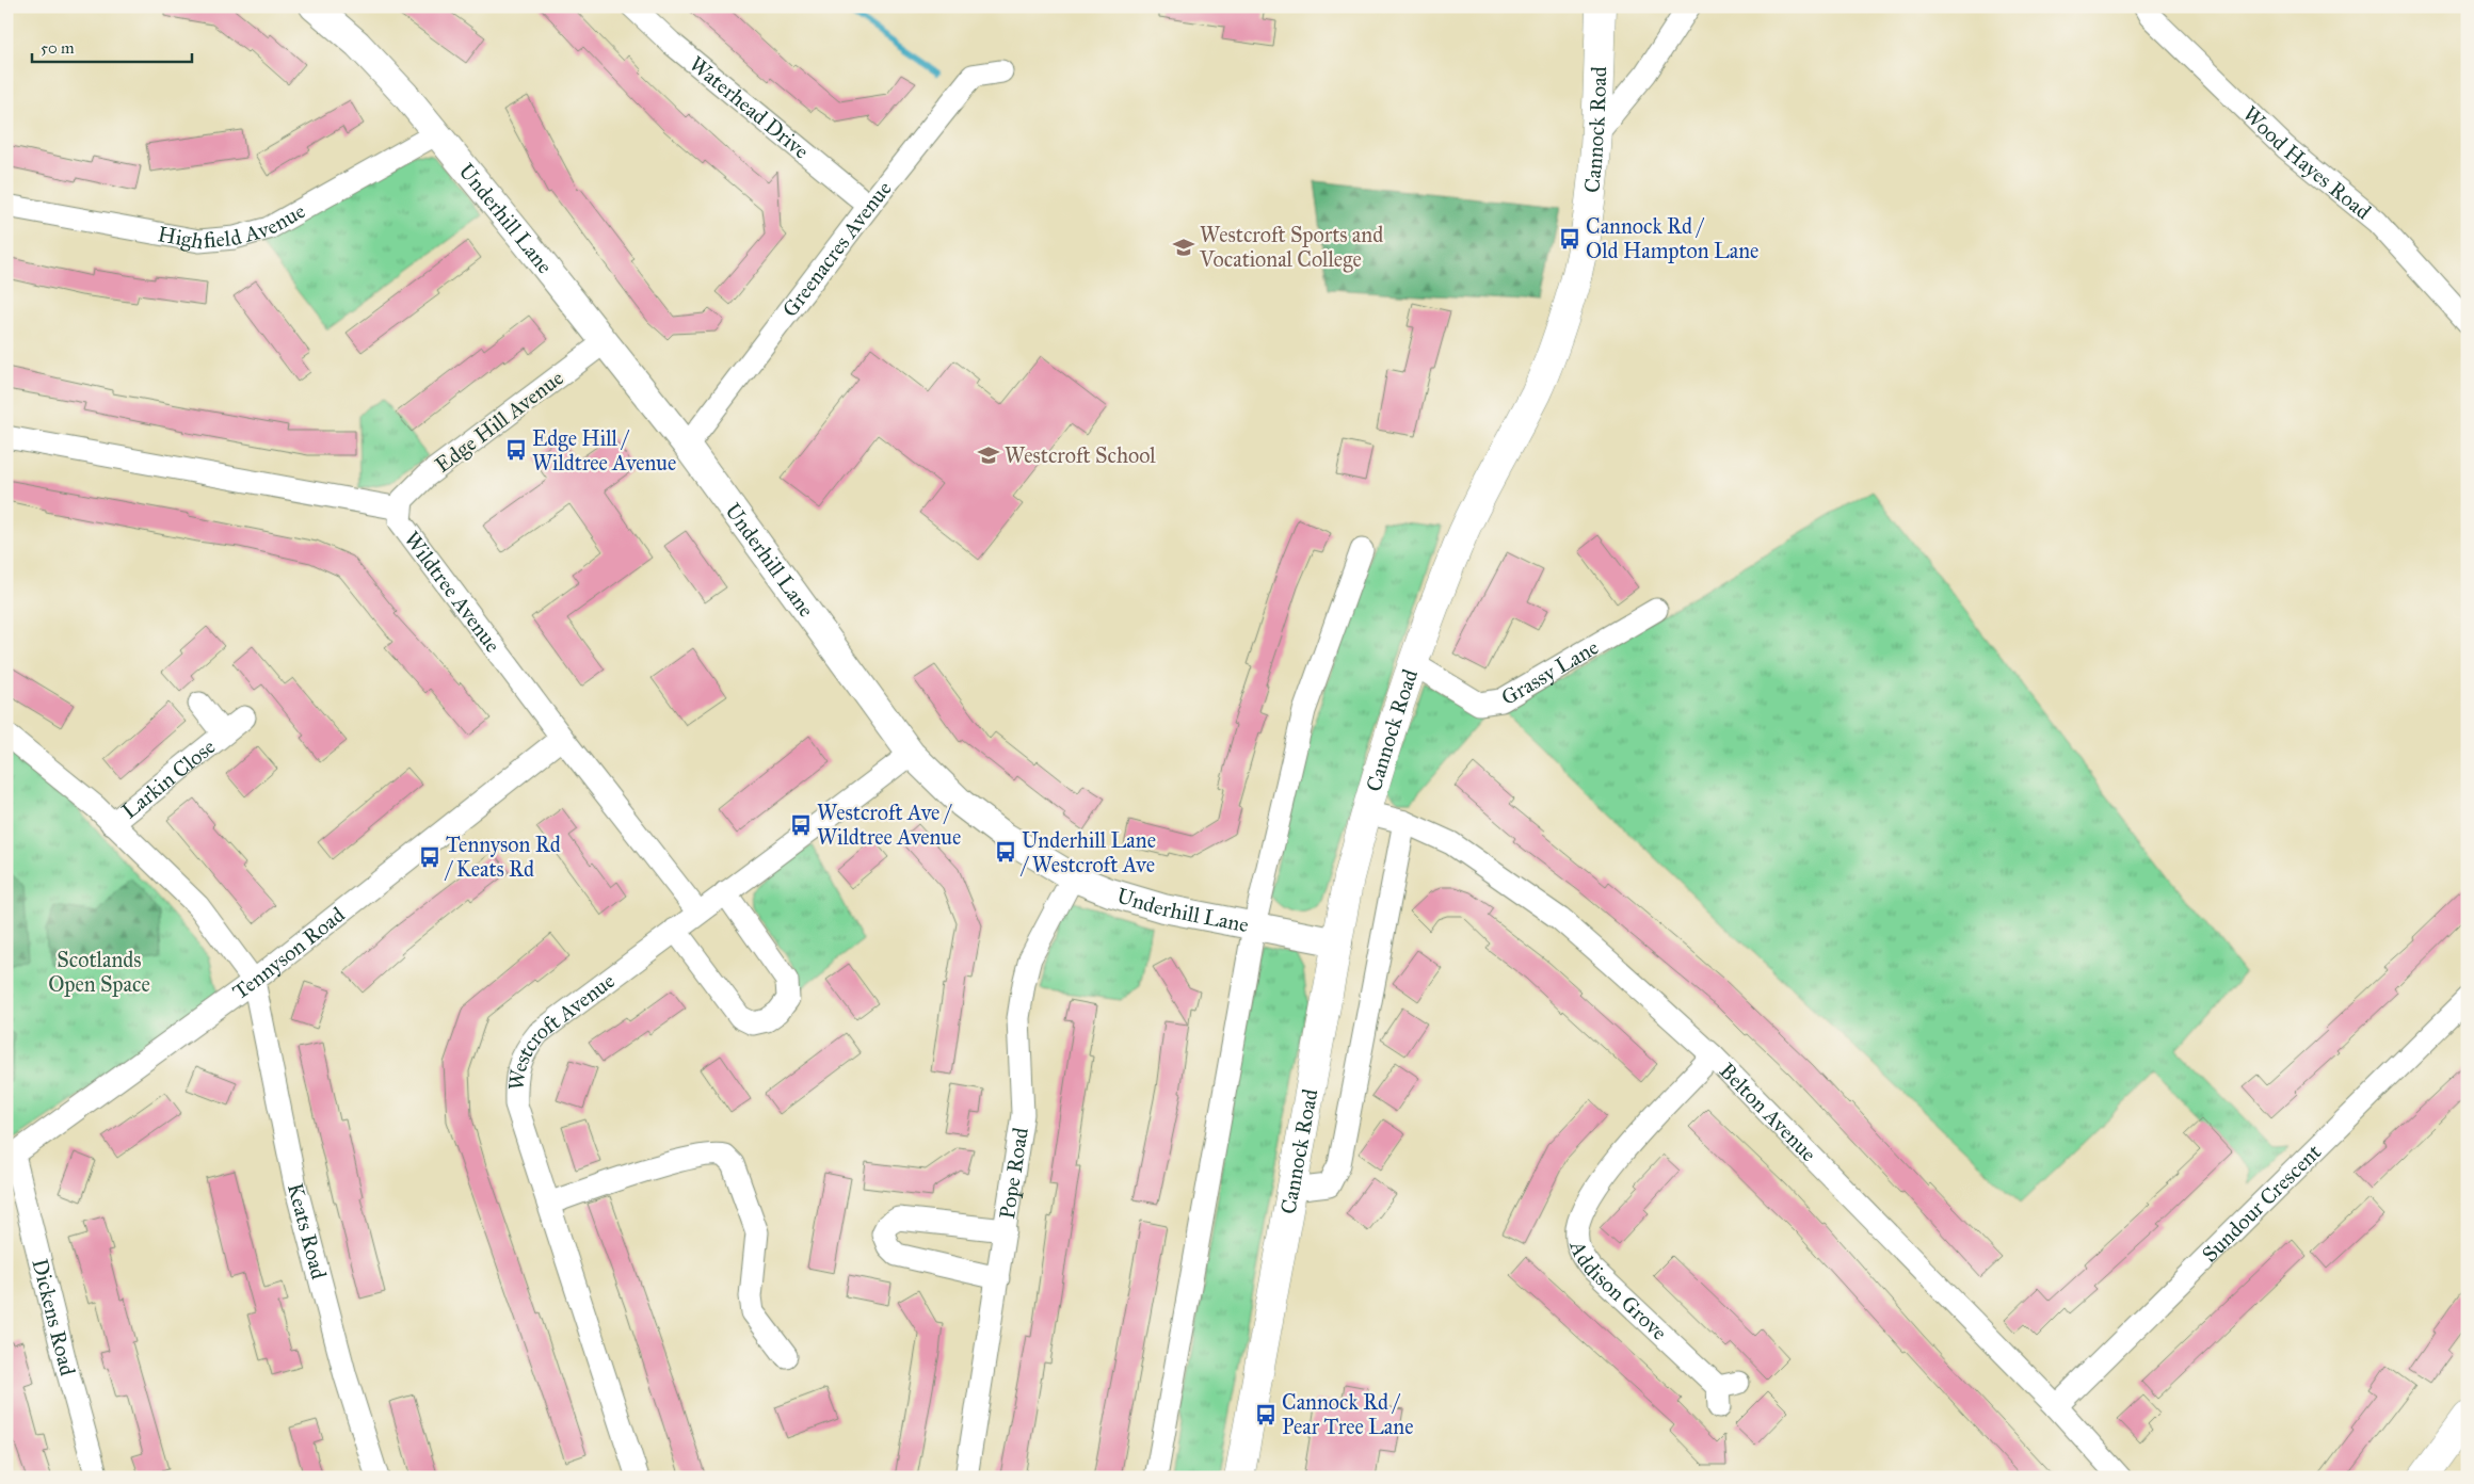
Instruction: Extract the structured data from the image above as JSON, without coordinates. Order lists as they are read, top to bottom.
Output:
{
  "streets": {
    "main road": ["Cannock Road"],
    "street": [
      "Waterhead Drive",
      "Wood Hayes Road",
      "Highfield Avenue",
      "Underhill Lane",
      "Greenacres Avenue",
      "Edge Hill Avenue",
      "Wildtree Avenue",
      "Grassy Lane",
      "Larkin Close",
      "Tennyson Road",
      "Westcroft Avenue",
      "Belton Avenue",
      "Pope Road",
      "Sundour Crescent",
      "Keats Road",
      "Addison Grove",
      "Dickens Road"
    ]
  },
  "crossings": [
    ["Waterhead Drive", "Greenacres Avenue"],
    ["Cannock Road", "Underhill Lane"],
    ["Cannock Road", "Grassy Lane"],
    ["Cannock Road", "Belton Avenue"],
    ["Highfield Avenue", "Underhill Lane"],
    ["Underhill Lane", "Greenacres Avenue"],
    ["Underhill Lane", "Edge Hill Avenue"],
    ["Underhill Lane", "Westcroft Avenue"],
    ["Underhill Lane", "Pope Road"],
    ["Edge Hill Avenue", "Wildtree Avenue"],
    ["Wildtree Avenue", "Tennyson Road"],
    ["Wildtree Avenue", "Westcroft Avenue"],
    ["Tennyson Road", "Keats Road"],
    ["Tennyson Road", "Dickens Road"],
    ["Belton Avenue", "Sundour Crescent"],
    ["Belton Avenue", "Addison Grove"]
  ],
  "parks": ["Scotlands Open Space"],
  "places": {
    "bus stop": [
      "Cannock Rd / Old Hampton Lane",
      "Edge Hill / Wildtree Avenue",
      "Westcroft Ave / Wildtree Avenue",
      "Underhill Lane / Westcroft Ave",
      "Tennyson Rd / Keats Rd",
      "Cannock Rd / Pear Tree Lane"
    ],
    "school or university": ["Westcroft Sports and Vocational College", "Westcroft School"]
  },
  "scale_bar": "50 m"
}
